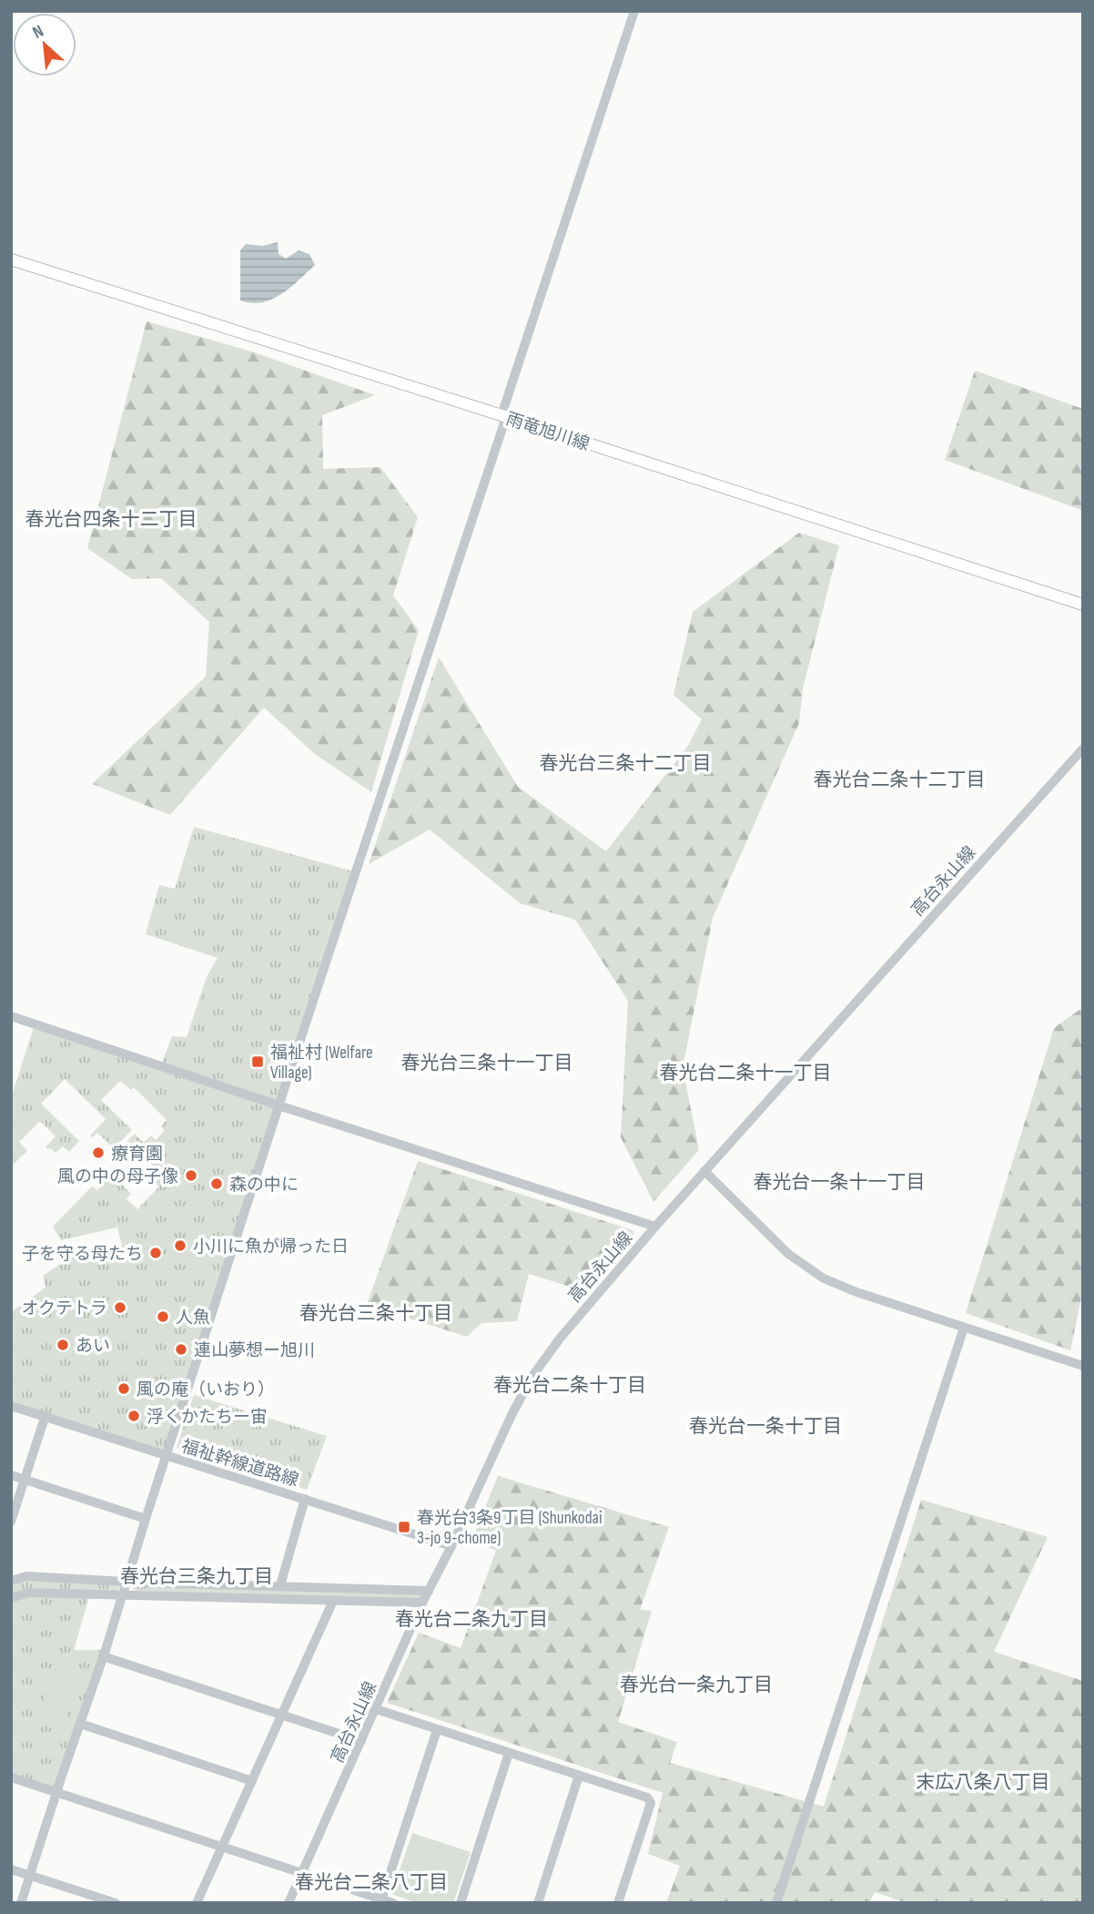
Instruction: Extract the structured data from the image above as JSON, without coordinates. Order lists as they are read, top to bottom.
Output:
{
  "streets": {
    "main road": ["雨竜旭川線"],
    "street": ["高台永山線", "福祉幹線道路線"]
  },
  "crossings": [
    ["雨竜旭川線", "福祉幹線道路線"],
    ["高台永山線", "福祉幹線道路線"]
  ],
  "districts": [
    "春光台四条十二丁目",
    "春光台三条十二丁目",
    "春光台二条十二丁目",
    "春光台三条十一丁目",
    "春光台二条十一丁目",
    "春光台一条十一丁目",
    "春光台三条十丁目",
    "春光台二条十丁目",
    "春光台一条十丁目",
    "春光台三条九丁目",
    "春光台二条九丁目",
    "春光台一条九丁目",
    "末広八条八丁目",
    "春光台二条八丁目"
  ],
  "places": {
    "transit": ["福祉村 (Welfare Village)", "春光台3条9丁目 (Shunkodai 3-jo 9-chome)"],
    "other": [
      "療育園",
      "風の中の母子像",
      "森の中に",
      "小川に魚が帰った日",
      "子を守る母たち",
      "オクテトラ",
      "人魚",
      "あい",
      "連山夢想ー旭川",
      "風の庵（いおり）",
      "浮くかたちー宙"
    ]
  },
  "north": "top left"
}
